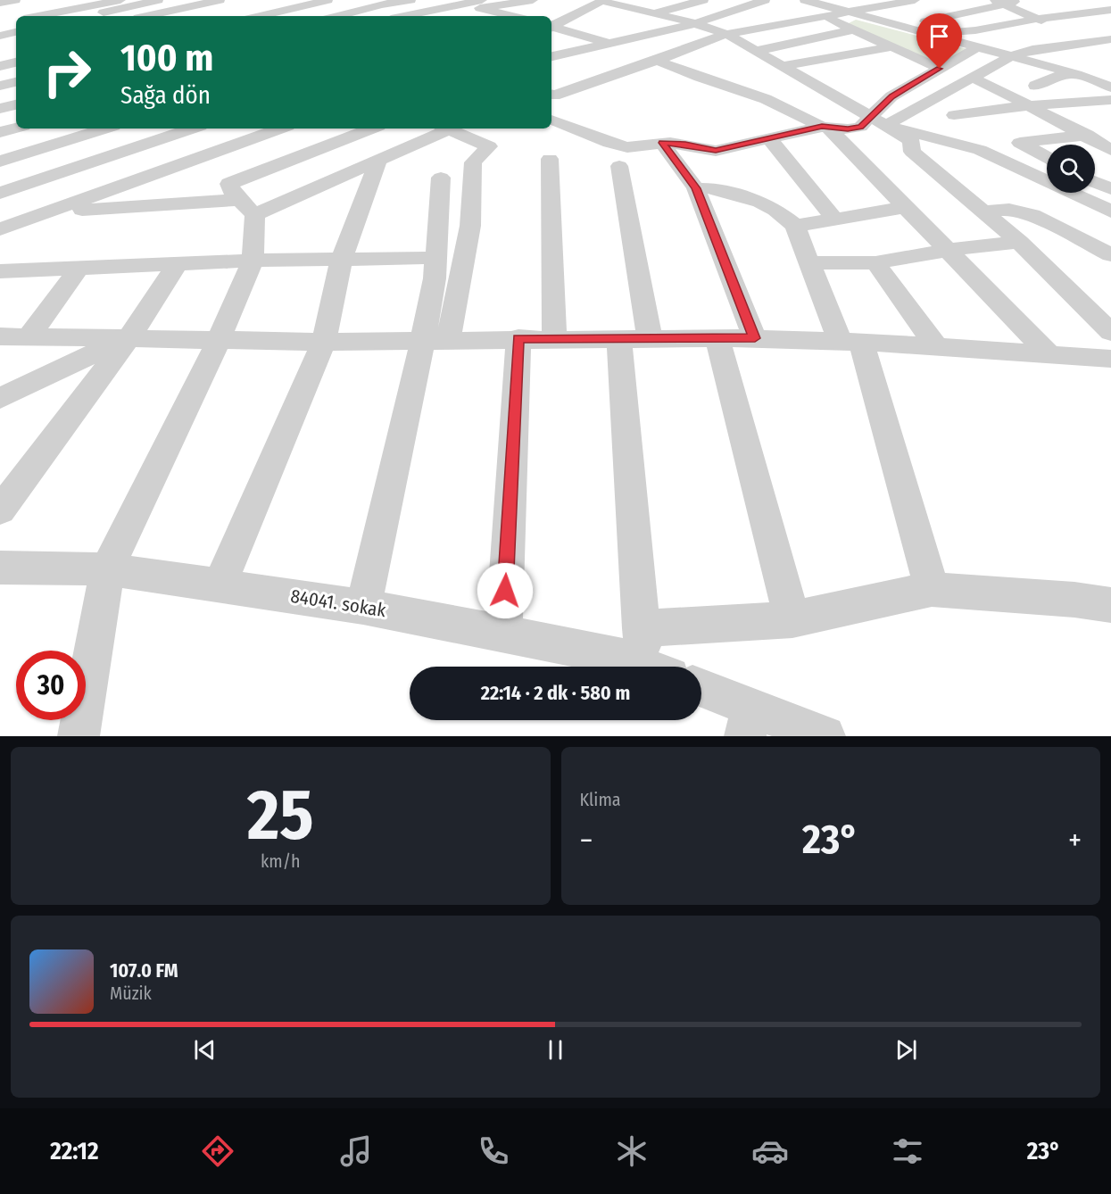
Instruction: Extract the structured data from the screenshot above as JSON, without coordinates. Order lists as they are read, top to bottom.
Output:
{
  "streets": {
    "street": ["84041. sokak"]
  },
  "page": {
    "turn": ["100 m", "Sağa dön"],
    "limit": "30",
    "trip": "22:14 · 2 dk · 580 m",
    "tile": [
      ["25", "km/h"],
      "Klima"
    ],
    "heat": ["−", "23°", "+"],
    "song": ["107.0 FM", "Müzik"],
    "tabs": ["22:12", "23°"]
  }
}
